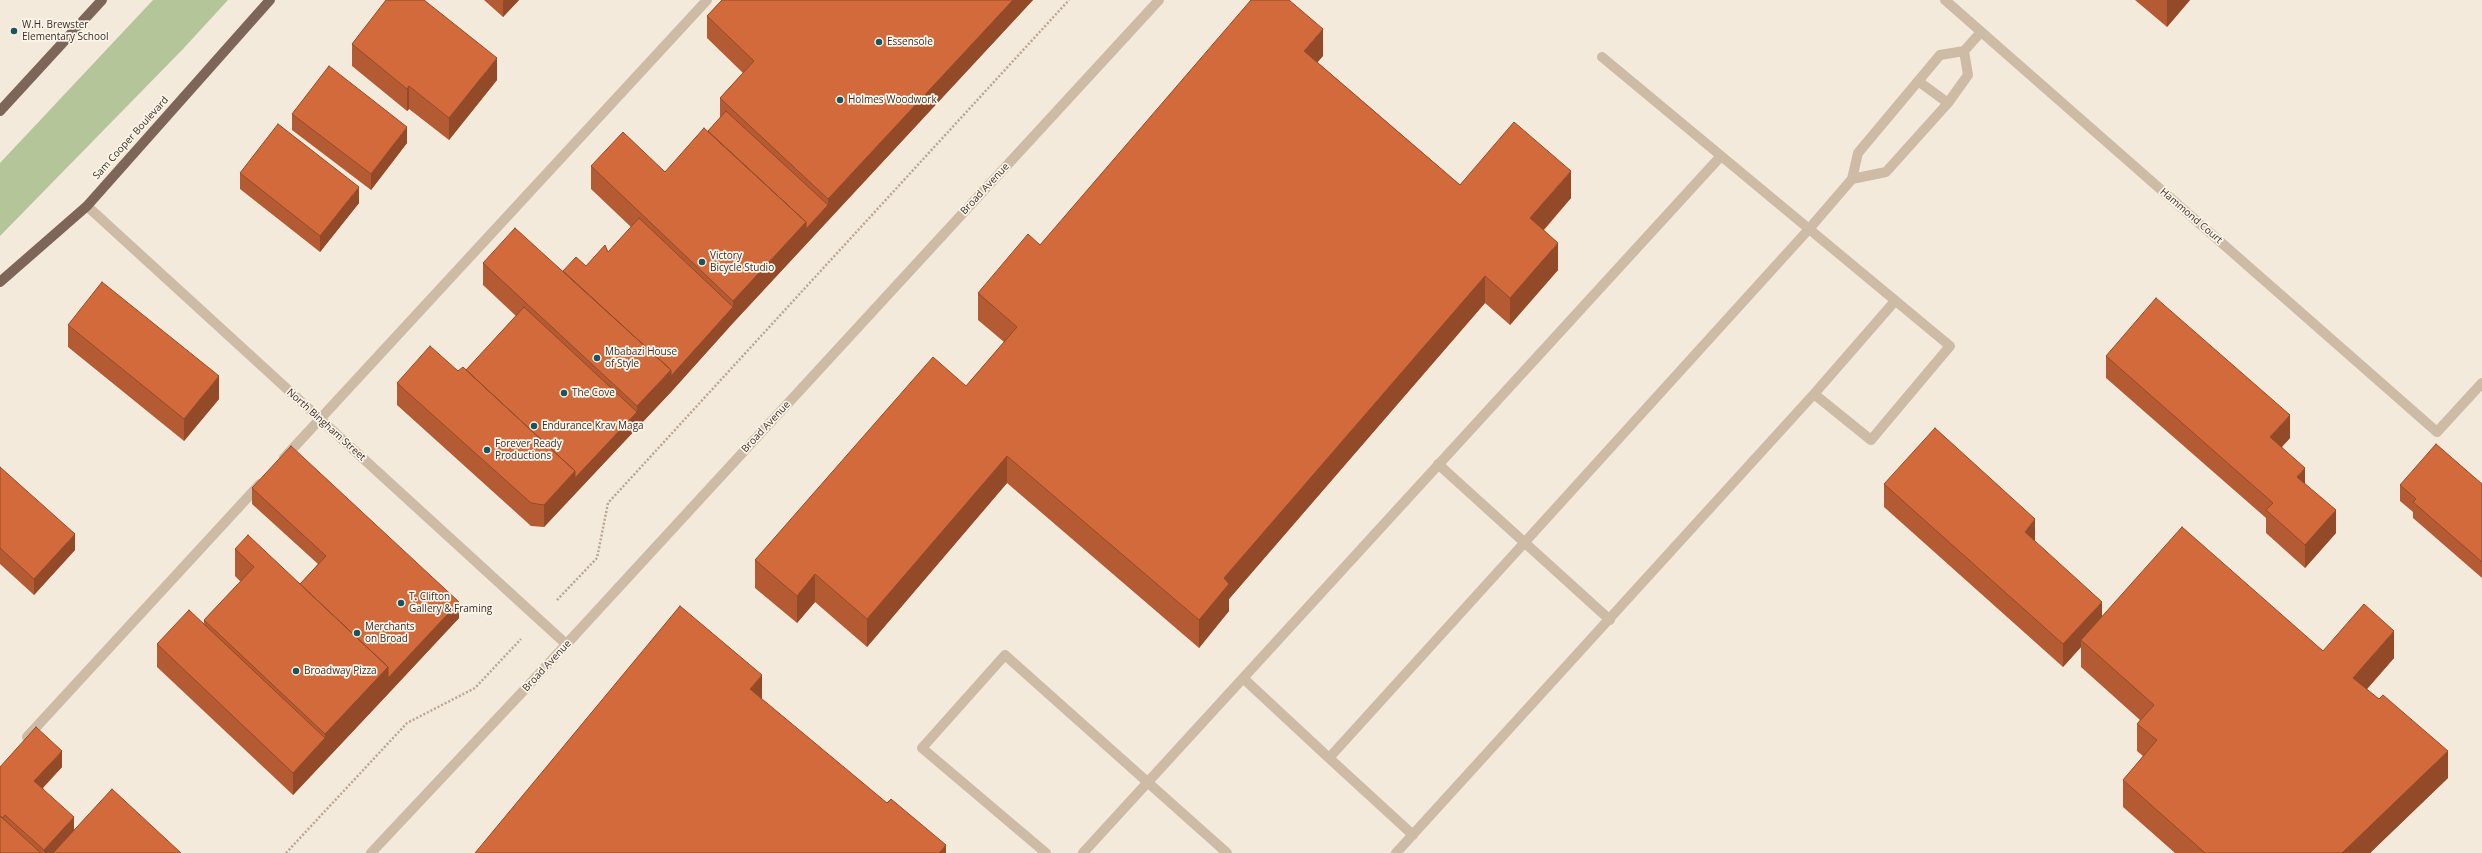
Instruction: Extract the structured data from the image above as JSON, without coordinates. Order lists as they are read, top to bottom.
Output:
{
  "streets": {
    "main road": ["Sam Cooper Boulevard"],
    "street": ["Broad Avenue", "Hammond Court", "North Bingham Street"]
  },
  "crossings": [
    ["Sam Cooper Boulevard", "North Bingham Street"],
    ["Broad Avenue", "North Bingham Street"]
  ],
  "places": [
    "W.H. Brewster Elementary School",
    "Essensole",
    "Holmes Woodwork",
    "Victory Bicycle Studio",
    "Mbabazi House of Style",
    "The Cove",
    "Endurance Krav Maga",
    "Forever Ready Productions",
    "T. Clifton Gallery & Framing",
    "Merchants on Broad",
    "Broadway Pizza"
  ]
}
